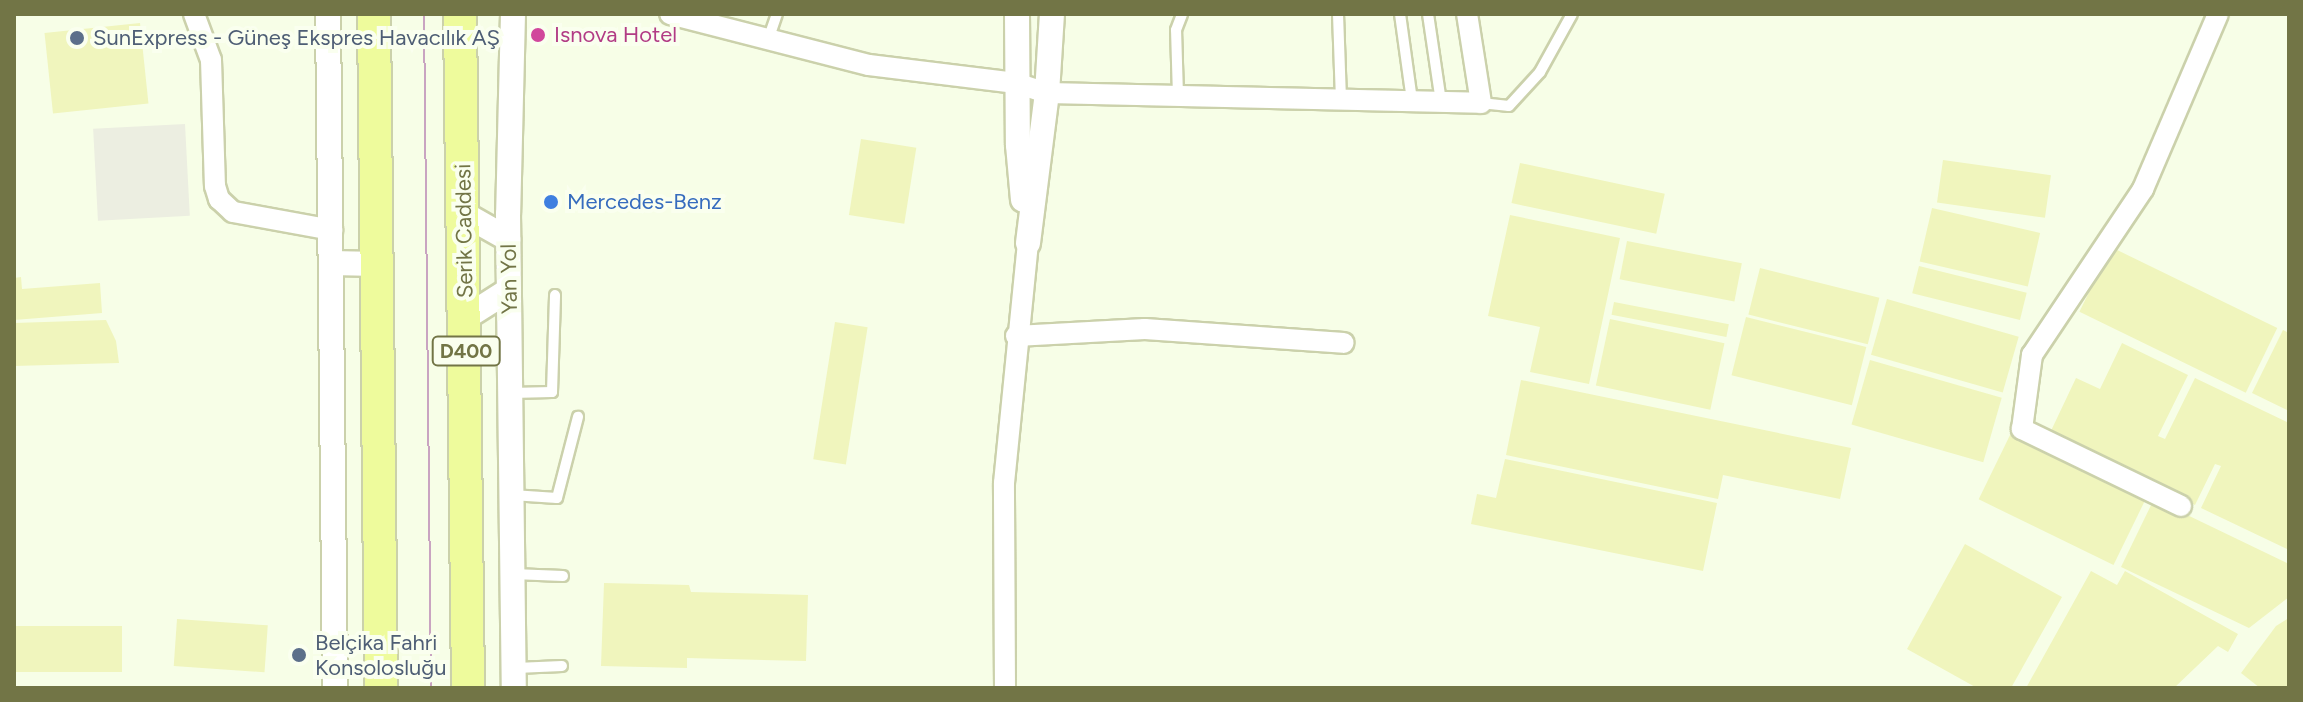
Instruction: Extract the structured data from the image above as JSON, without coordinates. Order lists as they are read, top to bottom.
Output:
{
  "streets": {
    "highway": ["Serik Caddesi", "D400"],
    "street": ["Yan Yol"]
  },
  "places": [
    "Isnova Hotel",
    "SunExpress - Güneş Ekspres Havacılık AŞ",
    "Mercedes-Benz",
    "Belçika Fahri Konsolosluğu"
  ]
}
